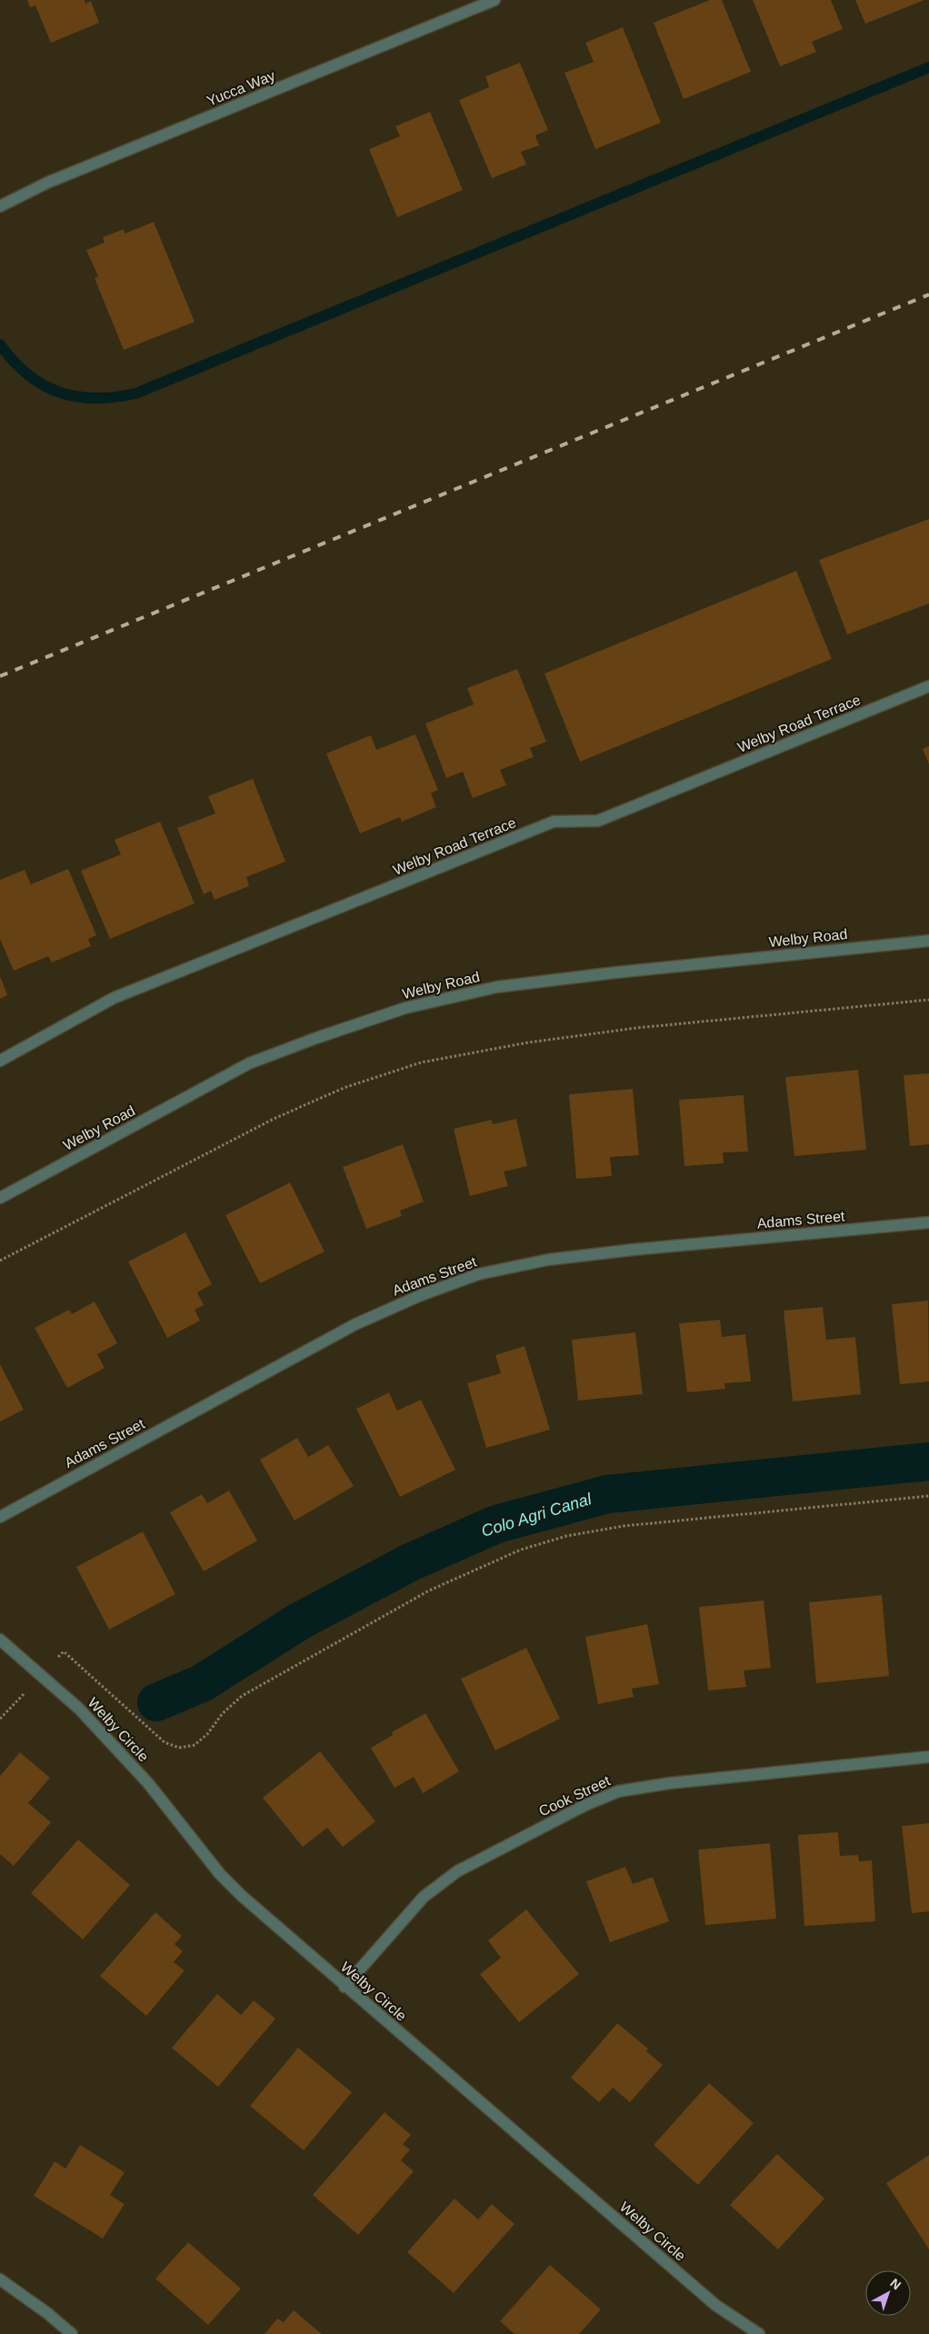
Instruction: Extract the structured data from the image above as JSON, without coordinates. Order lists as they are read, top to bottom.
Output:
{
  "streets": {
    "street": [
      "Yucca Way",
      "Welby Road Terrace",
      "Welby Road",
      "Adams Street",
      "Welby Circle",
      "Cook Street"
    ]
  },
  "crossings": [
    ["Welby Circle", "Cook Street"]
  ],
  "water": ["Colo Agri Canal"],
  "north": "top right"
}
